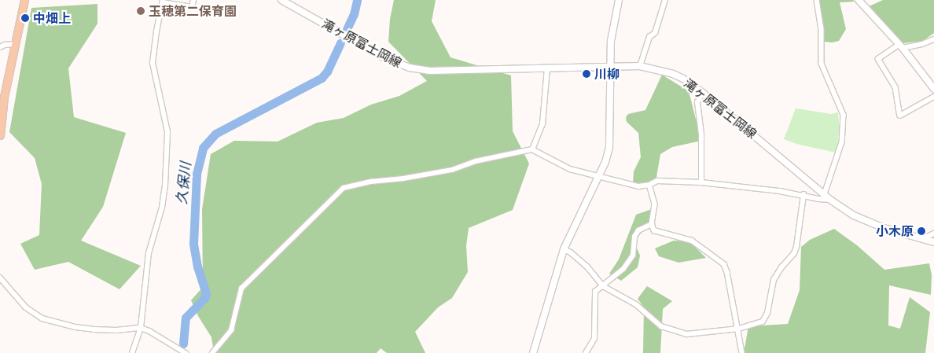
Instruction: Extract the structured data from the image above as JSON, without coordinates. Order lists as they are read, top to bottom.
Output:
{
  "streets": {
    "main road": ["滝ヶ原富士岡線"]
  },
  "water": ["久保川"],
  "places": [
    "玉穂第二保育園",
    "中畑上",
    "川柳",
    "小木原"
  ]
}
